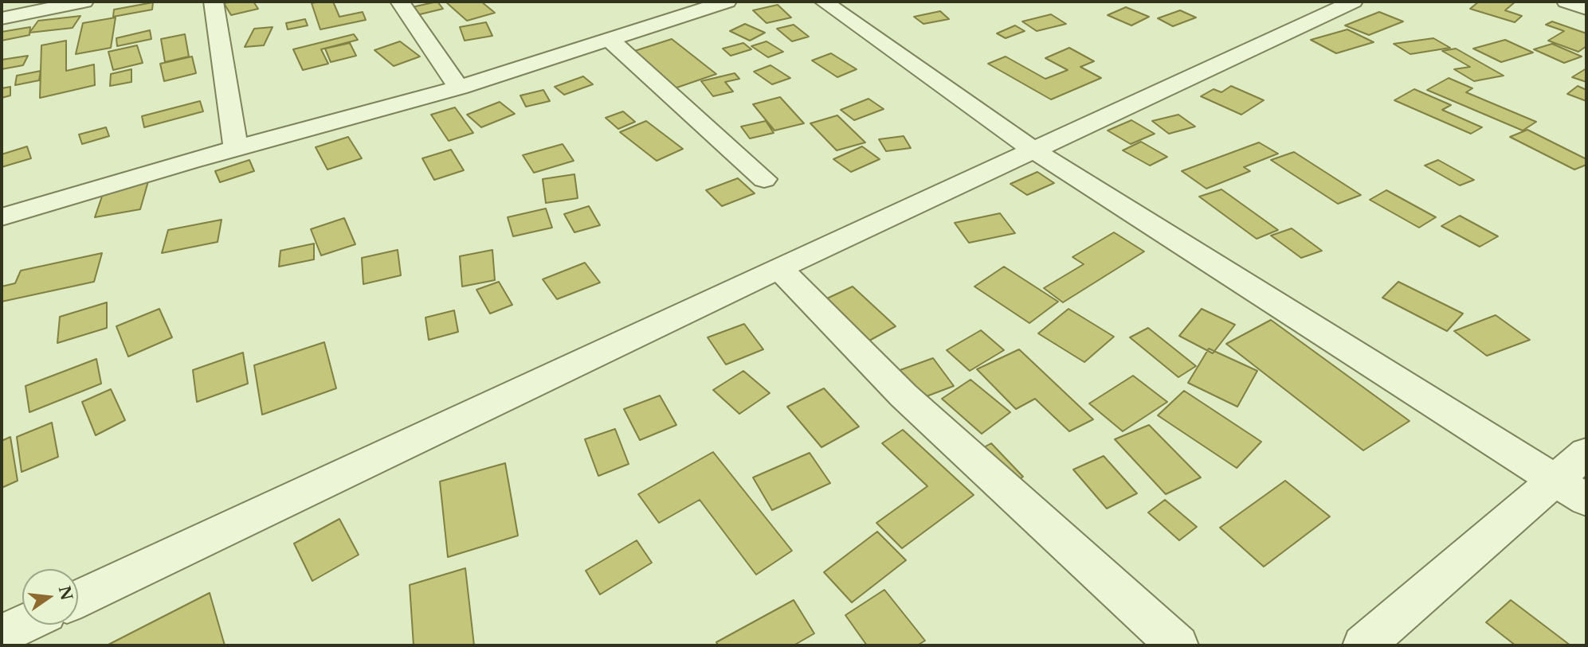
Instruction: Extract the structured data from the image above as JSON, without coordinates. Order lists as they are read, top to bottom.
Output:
{
  "north": "right"
}
